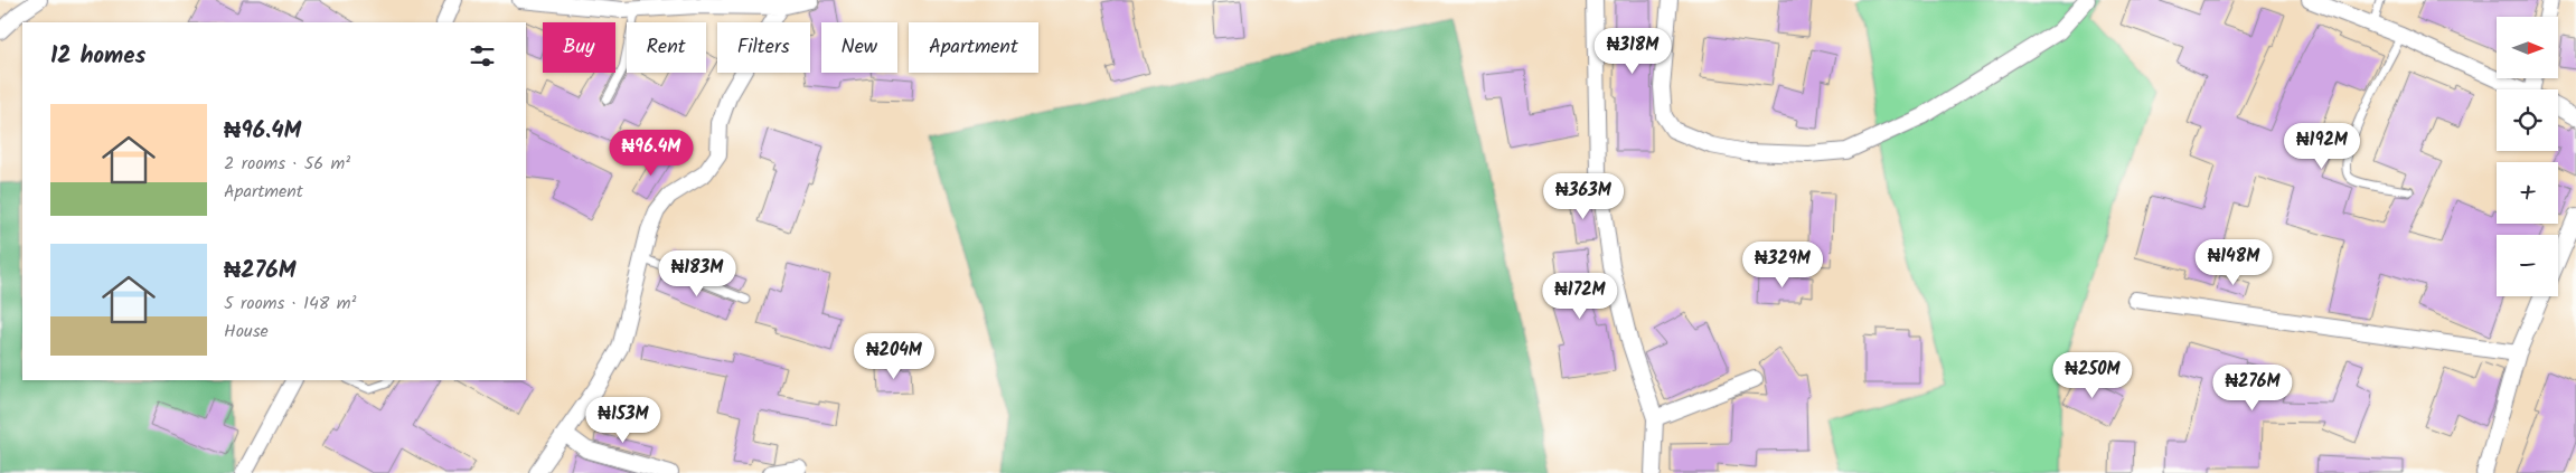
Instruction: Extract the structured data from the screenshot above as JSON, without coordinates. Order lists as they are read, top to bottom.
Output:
{
  "north": "right",
  "page": {
    "map_buttons": ["+", "−"],
    "chip": [
      "Buy",
      "Rent",
      "Filters",
      "New",
      "Apartment"
    ],
    "heading": "12 homes",
    "price": [
      "₦318M",
      "₦192M",
      "₦96.4M",
      "₦363M",
      "₦148M",
      "₦329M",
      "₦183M",
      "₦172M",
      "₦204M",
      "₦250M",
      "₦276M",
      "₦153M"
    ],
    "list": [
      {
        "name": "₦96.4M",
        "note": "2 rooms · 56 m² · Apartment"
      },
      {
        "name": "₦276M",
        "note": "5 rooms · 148 m² · House"
      }
    ]
  }
}
